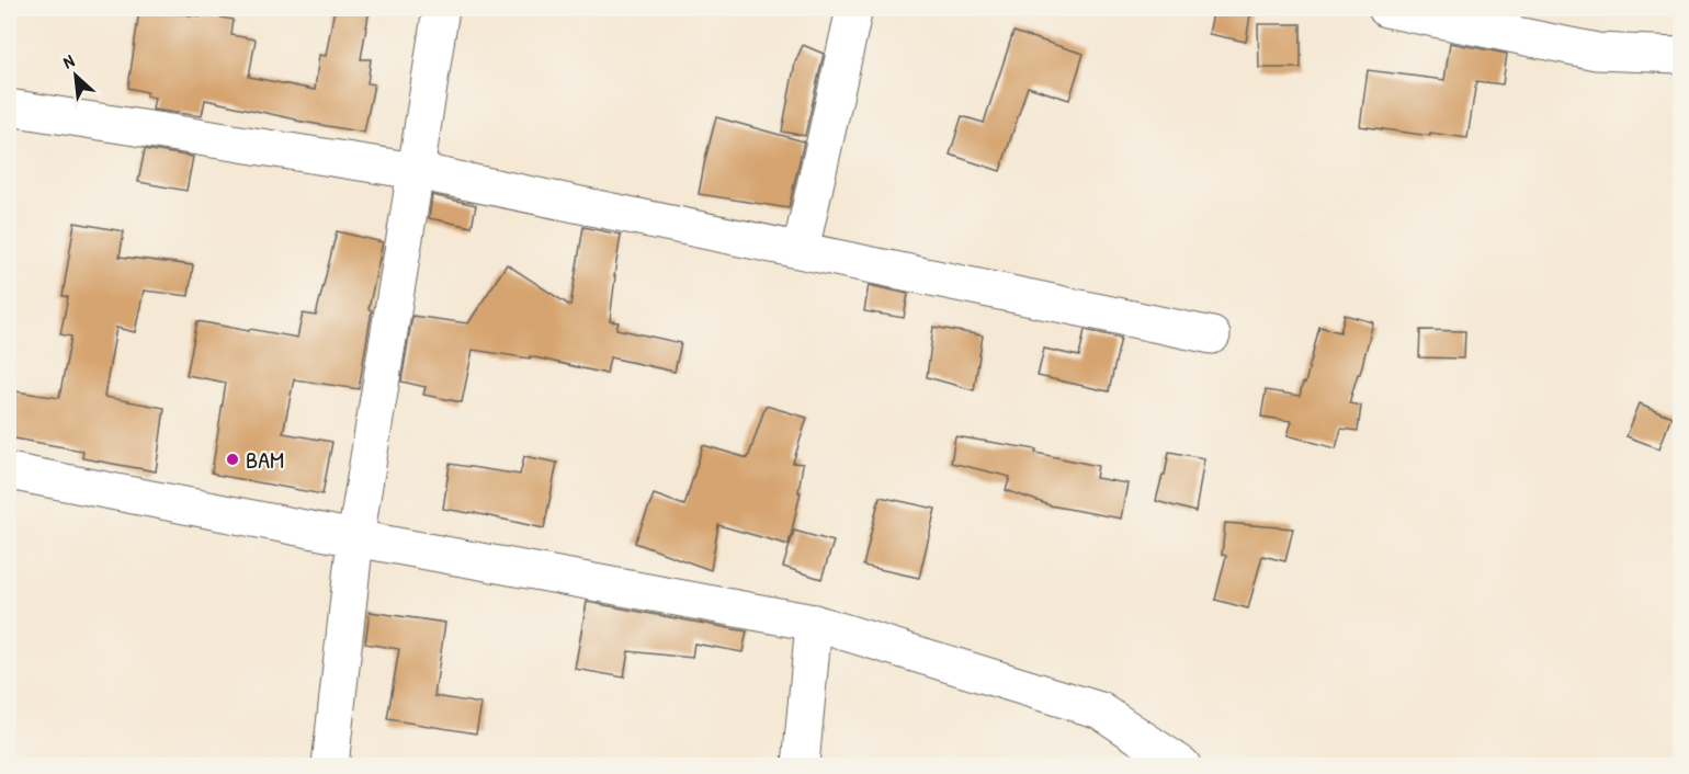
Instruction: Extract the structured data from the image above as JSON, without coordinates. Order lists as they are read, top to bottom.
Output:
{
  "places": ["BAM"],
  "north": "top left"
}
